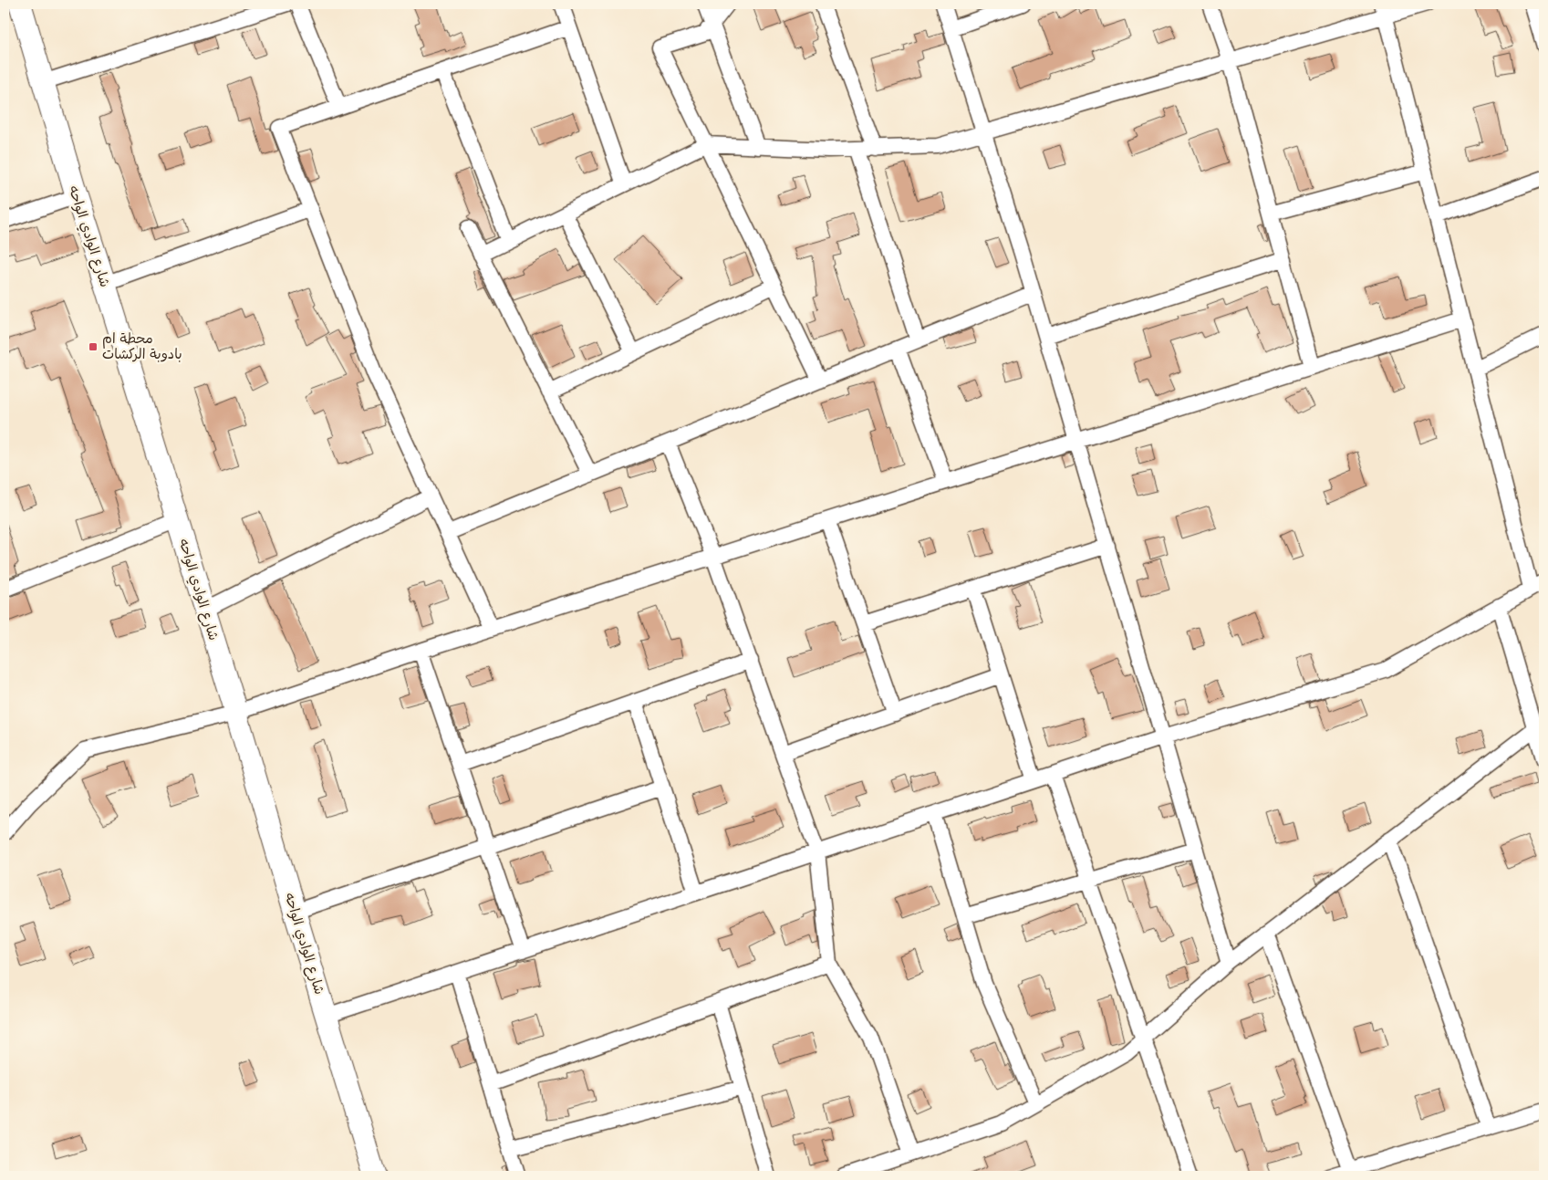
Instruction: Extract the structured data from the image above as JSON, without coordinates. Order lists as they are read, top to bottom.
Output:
{
  "streets": {
    "main road": ["شارع الوادي الواحه"]
  },
  "places": {
    "transit": ["محطة ام بادوبة الركشات"]
  }
}
